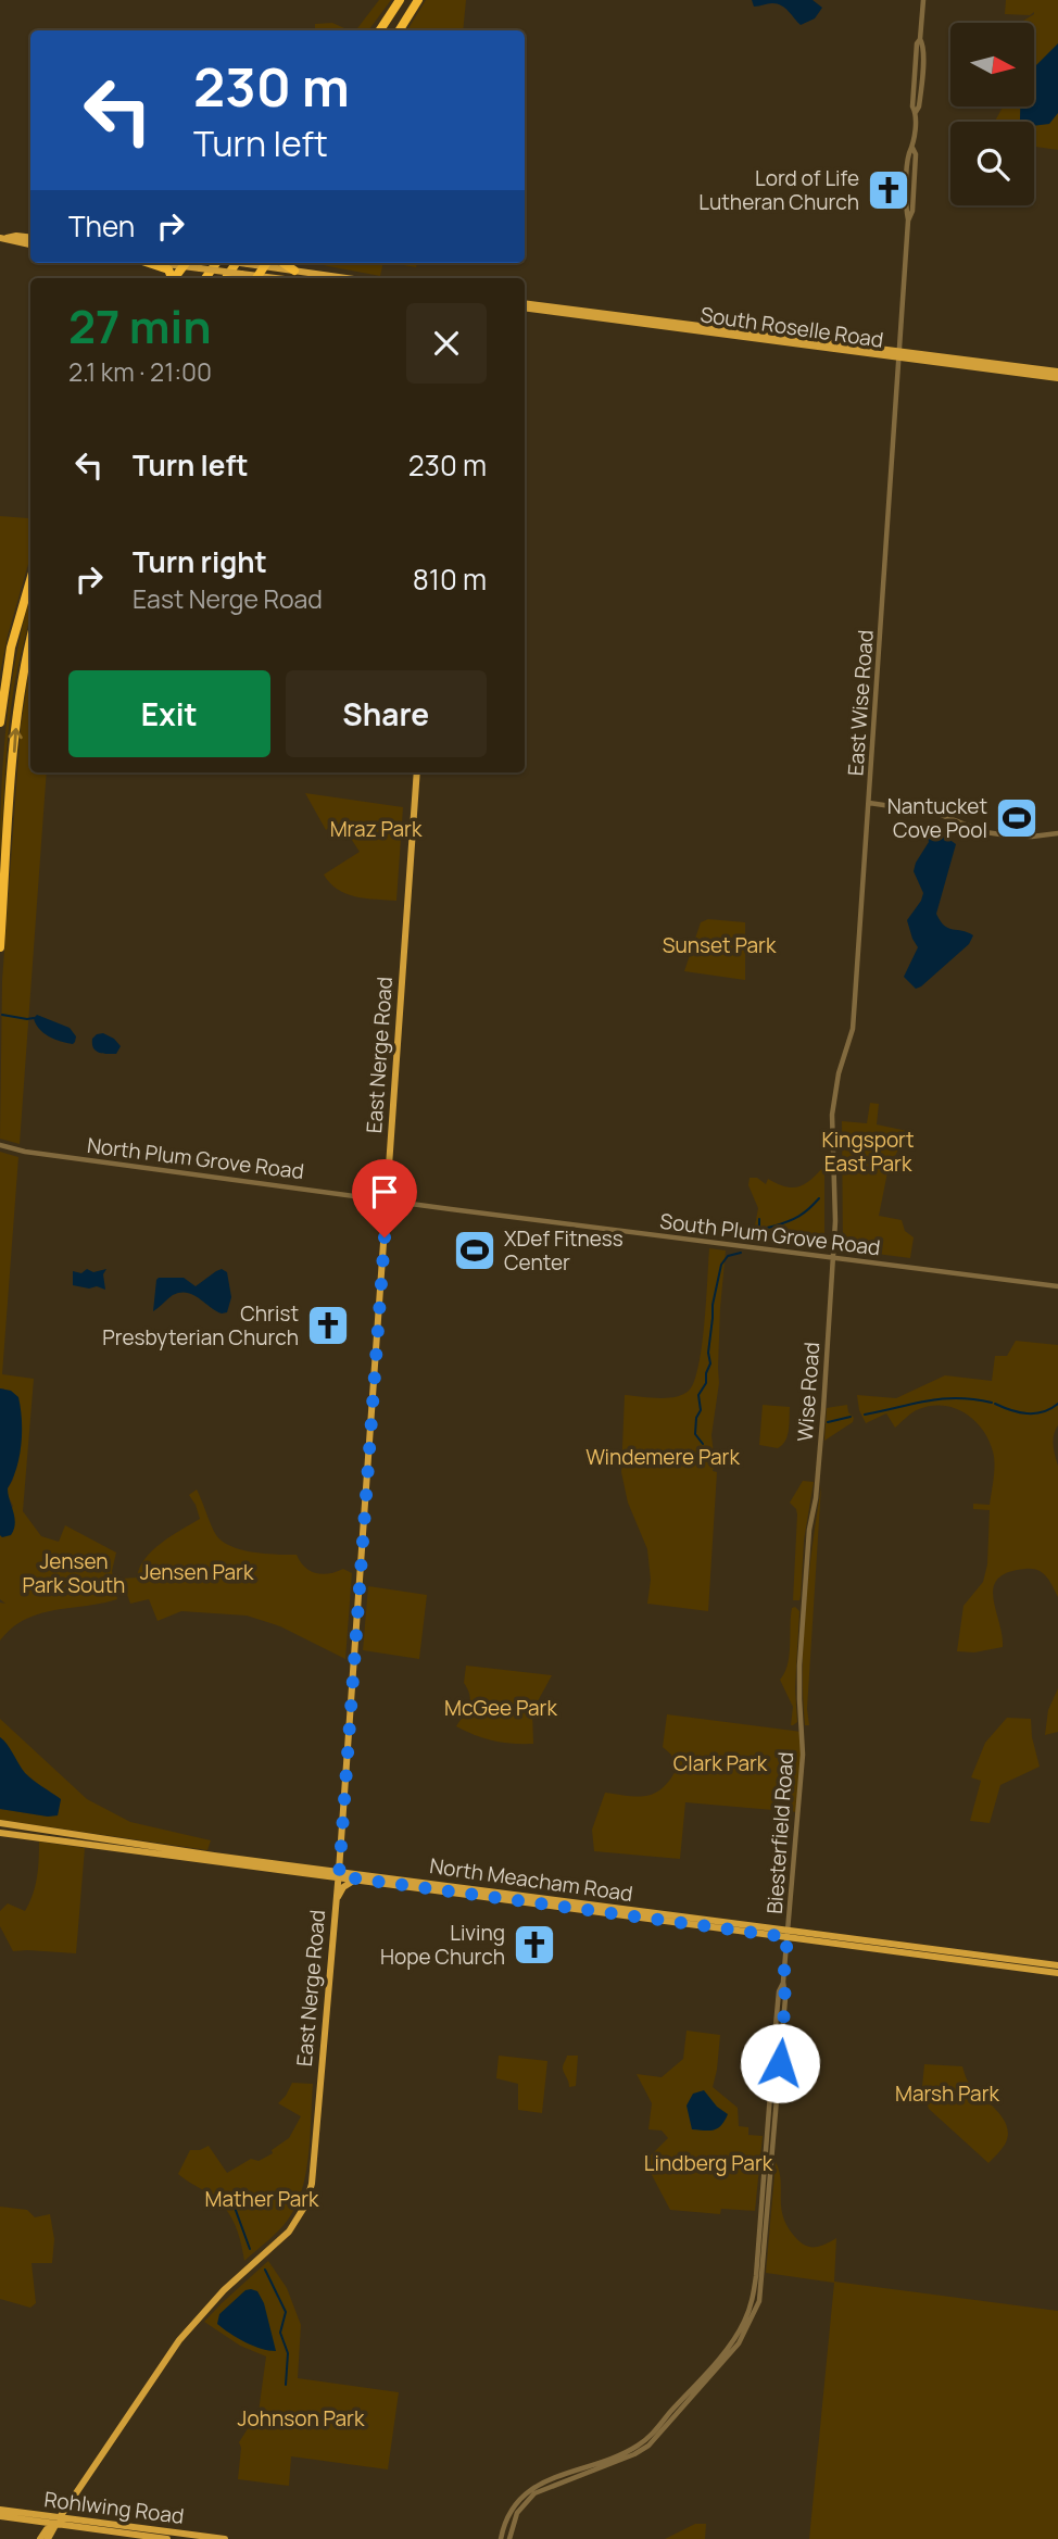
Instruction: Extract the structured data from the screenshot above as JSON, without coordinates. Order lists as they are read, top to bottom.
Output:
{
  "streets": {
    "main road": [
      "South Roselle Road",
      "East Nerge Road",
      "North Meacham Road",
      "Rohlwing Road"
    ],
    "street": [
      "East Wise Road",
      "North Plum Grove Road",
      "South Plum Grove Road",
      "Wise Road",
      "Biesterfield Road"
    ]
  },
  "crossings": [
    ["South Roselle Road", "East Wise Road"],
    ["East Wise Road", "Wise Road"],
    ["East Nerge Road", "North Plum Grove Road"],
    ["East Nerge Road", "South Plum Grove Road"],
    ["East Nerge Road", "North Meacham Road"],
    ["East Nerge Road", "Rohlwing Road"],
    ["North Plum Grove Road", "South Plum Grove Road"],
    ["South Plum Grove Road", "Wise Road"],
    ["Wise Road", "Biesterfield Road"],
    ["Biesterfield Road", "North Meacham Road"]
  ],
  "parks": [
    "Mraz Park",
    "Sunset Park",
    "Kingsport East Park",
    "Windemere Park",
    "Jensen Park South",
    "Jensen Park",
    "McGee Park",
    "Clark Park",
    "Marsh Park",
    "Lindberg Park",
    "Mather Park",
    "Johnson Park"
  ],
  "places": {
    "church": ["Lord of Life Lutheran Church", "Christ Presbyterian Church", "Living Hope Church"],
    "sports": ["Nantucket Cove Pool", "XDef Fitness Center"]
  },
  "north": "right",
  "page": {
    "turn": ["230 m", "Turn left"],
    "then": "Then",
    "heading": ["27 min", "2.1 km · 21:00"],
    "list": [
      {
        "name": "Turn left",
        "value": "230 m"
      },
      {
        "name": "Turn right",
        "note": "East Nerge Road",
        "value": "810 m"
      }
    ],
    "buttons": ["Exit", "Share"]
  }
}
